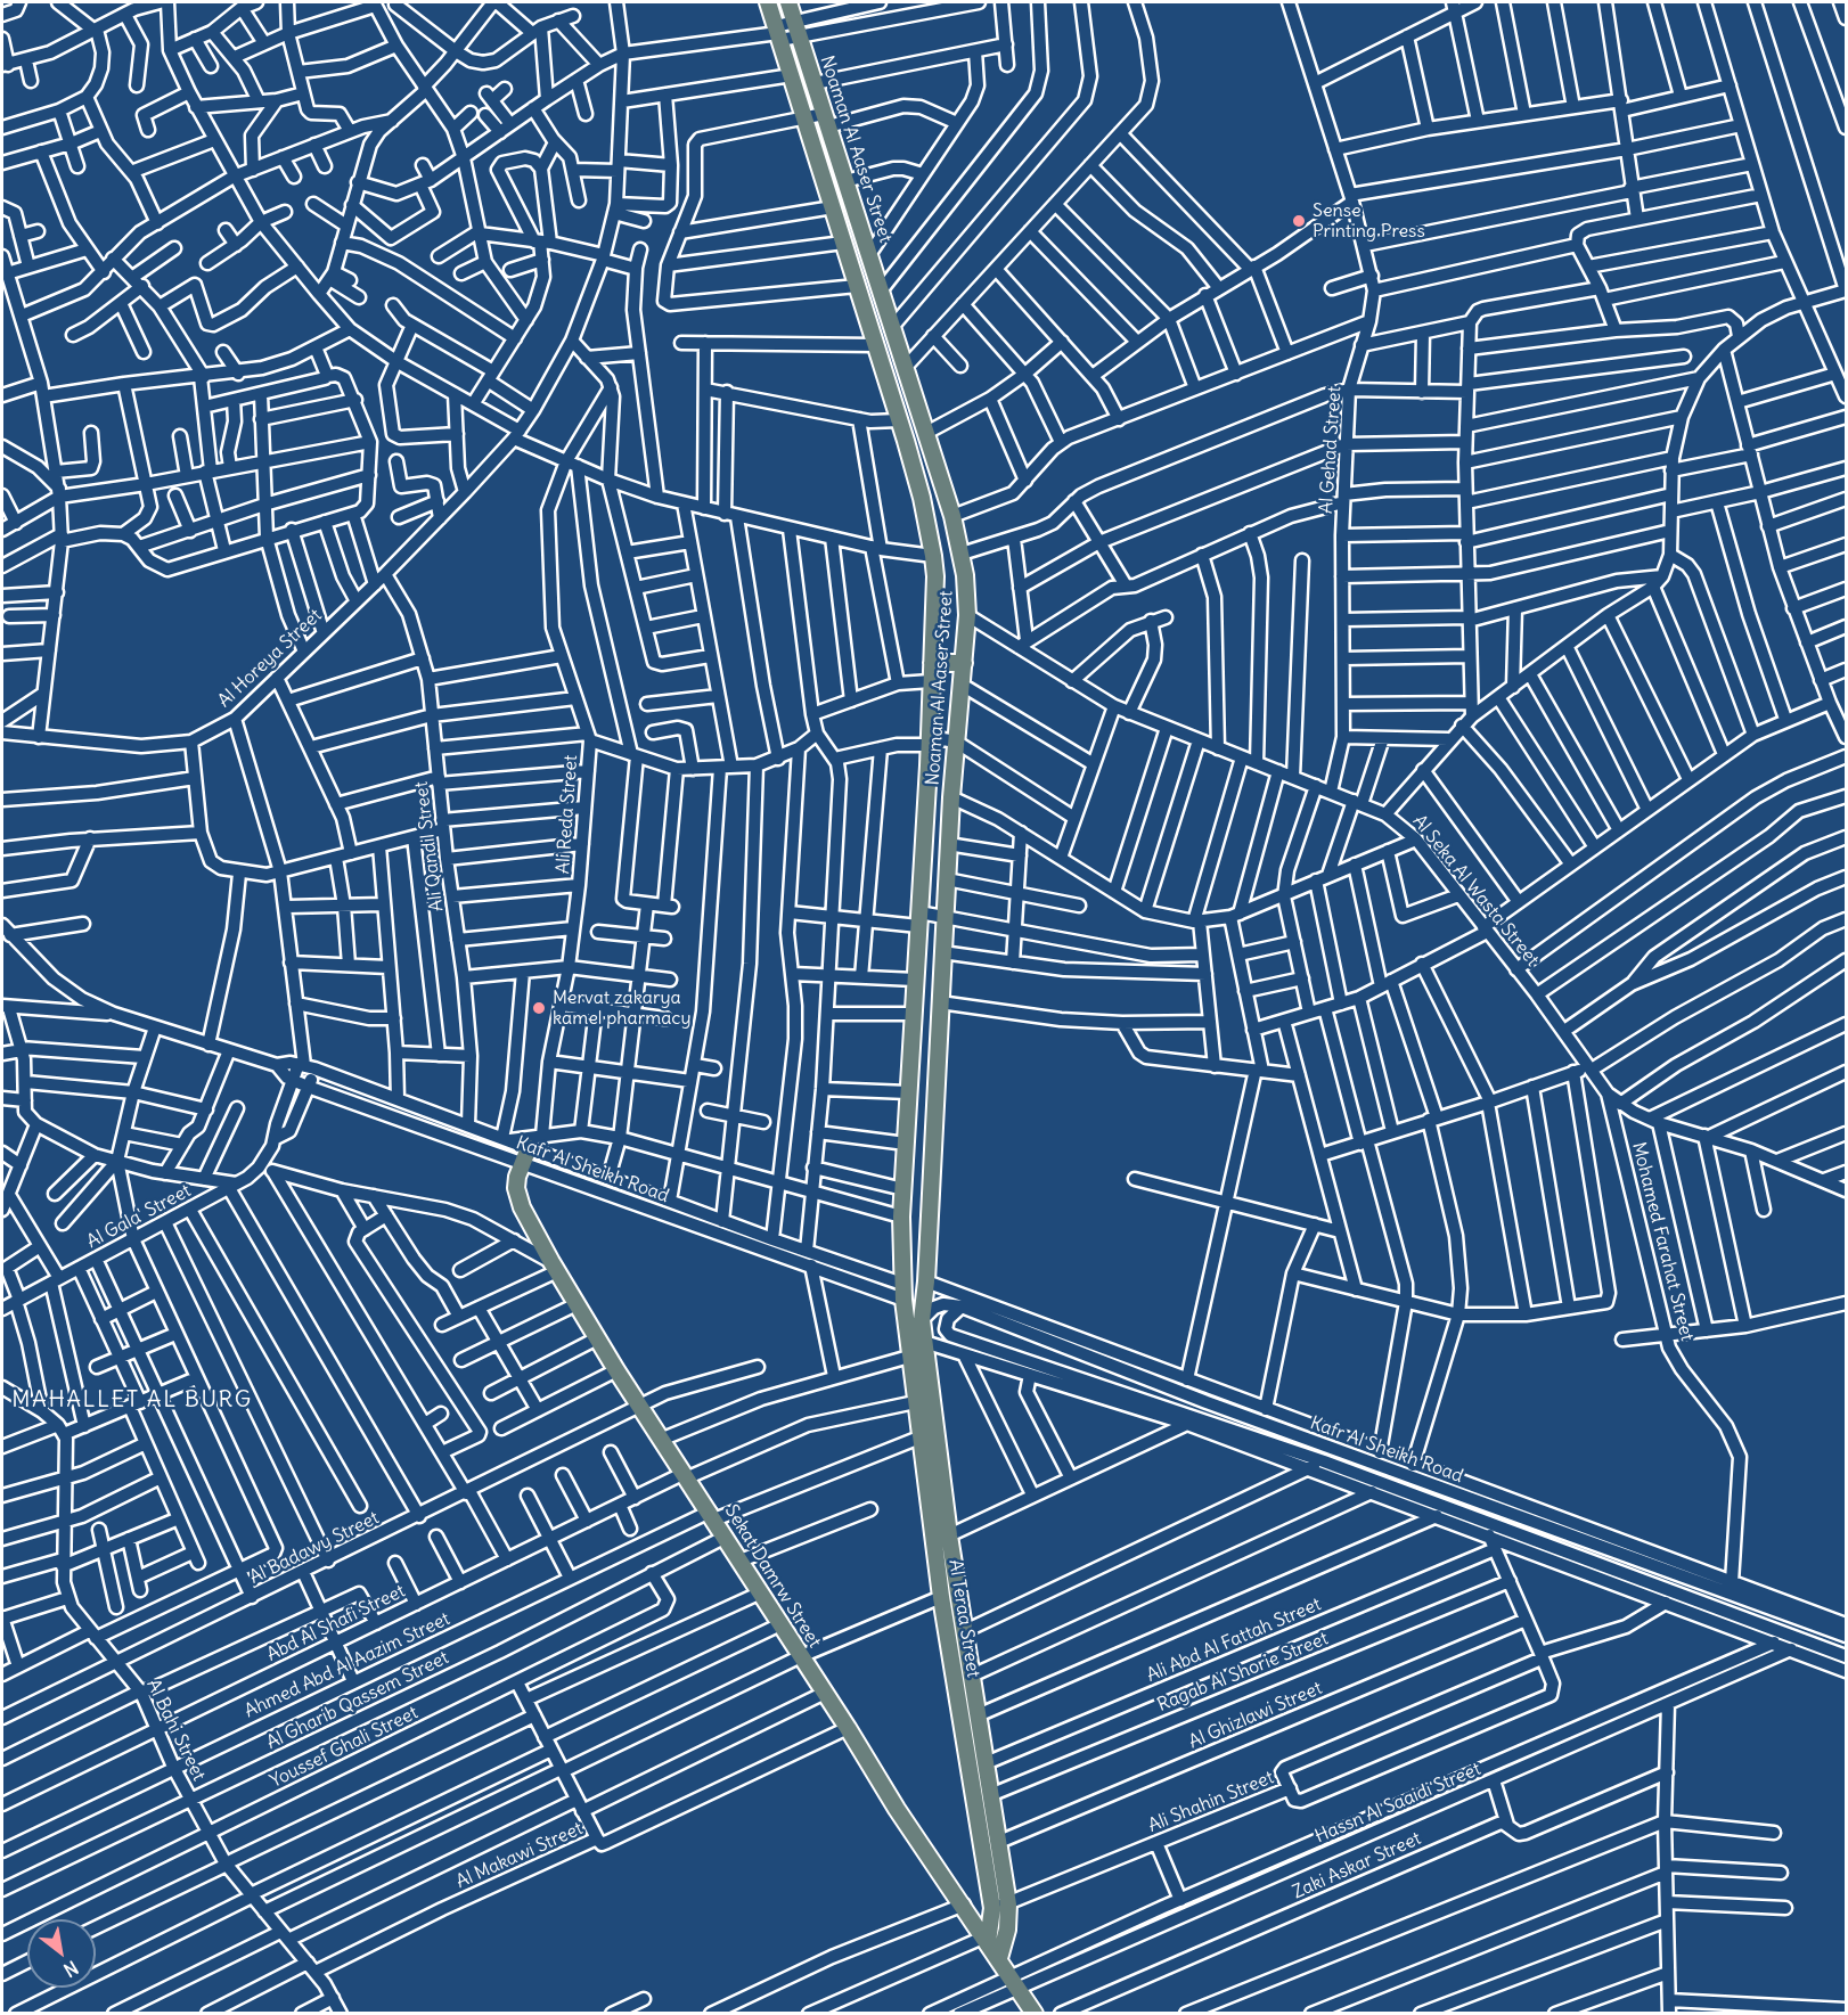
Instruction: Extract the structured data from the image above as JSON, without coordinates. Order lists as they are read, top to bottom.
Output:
{
  "streets": {
    "main road": ["Noaman Al Aaser Street", "Sekat Damrw Street", "Al Teraa Street"],
    "street": [
      "Al Gehad Street",
      "Al Horeya Street",
      "Ali Reda Street",
      "Ali Qandil Street",
      "Al Seka Al Wasta Street",
      "Kafr Al Sheikh Road",
      "Al Gala' Street",
      "Mohamed Farahat Street",
      "Al Badawy Street",
      "Abd Al Shafi Street",
      "Ali Abd Al Fattah Street",
      "Ahmed Abd Al Aazim Street",
      "Ragab Al Shorie Street",
      "Al Gharib Qassem Street",
      "Al Ghizlawi Street",
      "Al Bahi Street",
      "Youssef Ghali Street",
      "Ali Shahin Street",
      "Hassn Al Saaidi Street",
      "Al Makawi Street",
      "Zaki Askar Street"
    ]
  },
  "crossings": [
    ["Noaman Al Aaser Street", "Al Seka Al Wasta Street"],
    ["Noaman Al Aaser Street", "Kafr Al Sheikh Road"],
    ["Noaman Al Aaser Street", "Al Teraa Street"],
    ["Al Gehad Street", "Al Seka Al Wasta Street"],
    ["Al Horeya Street", "Ali Qandil Street"],
    ["Ali Qandil Street", "Kafr Al Sheikh Road"],
    ["Al Seka Al Wasta Street", "Mohamed Farahat Street"],
    ["Kafr Al Sheikh Road", "Al Gala' Street"],
    ["Kafr Al Sheikh Road", "Mohamed Farahat Street"],
    ["Kafr Al Sheikh Road", "Sekat Damrw Street"],
    ["Kafr Al Sheikh Road", "Al Teraa Street"],
    ["Al Badawy Street", "Sekat Damrw Street"],
    ["Al Badawy Street", "Al Bahi Street"],
    ["Sekat Damrw Street", "Al Teraa Street"],
    ["Sekat Damrw Street", "Abd Al Shafi Street"],
    ["Sekat Damrw Street", "Ahmed Abd Al Aazim Street"],
    ["Sekat Damrw Street", "Al Gharib Qassem Street"],
    ["Sekat Damrw Street", "Hassn Al Saaidi Street"],
    ["Sekat Damrw Street", "Al Makawi Street"],
    ["Al Teraa Street", "Abd Al Shafi Street"],
    ["Al Teraa Street", "Ali Abd Al Fattah Street"],
    ["Al Teraa Street", "Ahmed Abd Al Aazim Street"],
    ["Al Teraa Street", "Ragab Al Shorie Street"],
    ["Al Teraa Street", "Al Ghizlawi Street"],
    ["Al Teraa Street", "Ali Shahin Street"],
    ["Abd Al Shafi Street", "Al Bahi Street"],
    ["Ahmed Abd Al Aazim Street", "Al Bahi Street"],
    ["Al Gharib Qassem Street", "Al Bahi Street"],
    ["Al Gharib Qassem Street", "Youssef Ghali Street"],
    ["Al Bahi Street", "Youssef Ghali Street"],
    ["Al Bahi Street", "Al Makawi Street"]
  ],
  "districts": ["MAHALLET AL BURG"],
  "places": ["Sense Printing Press", "Mervat zakarya kamel pharmacy"],
  "north": "bottom right"
}
